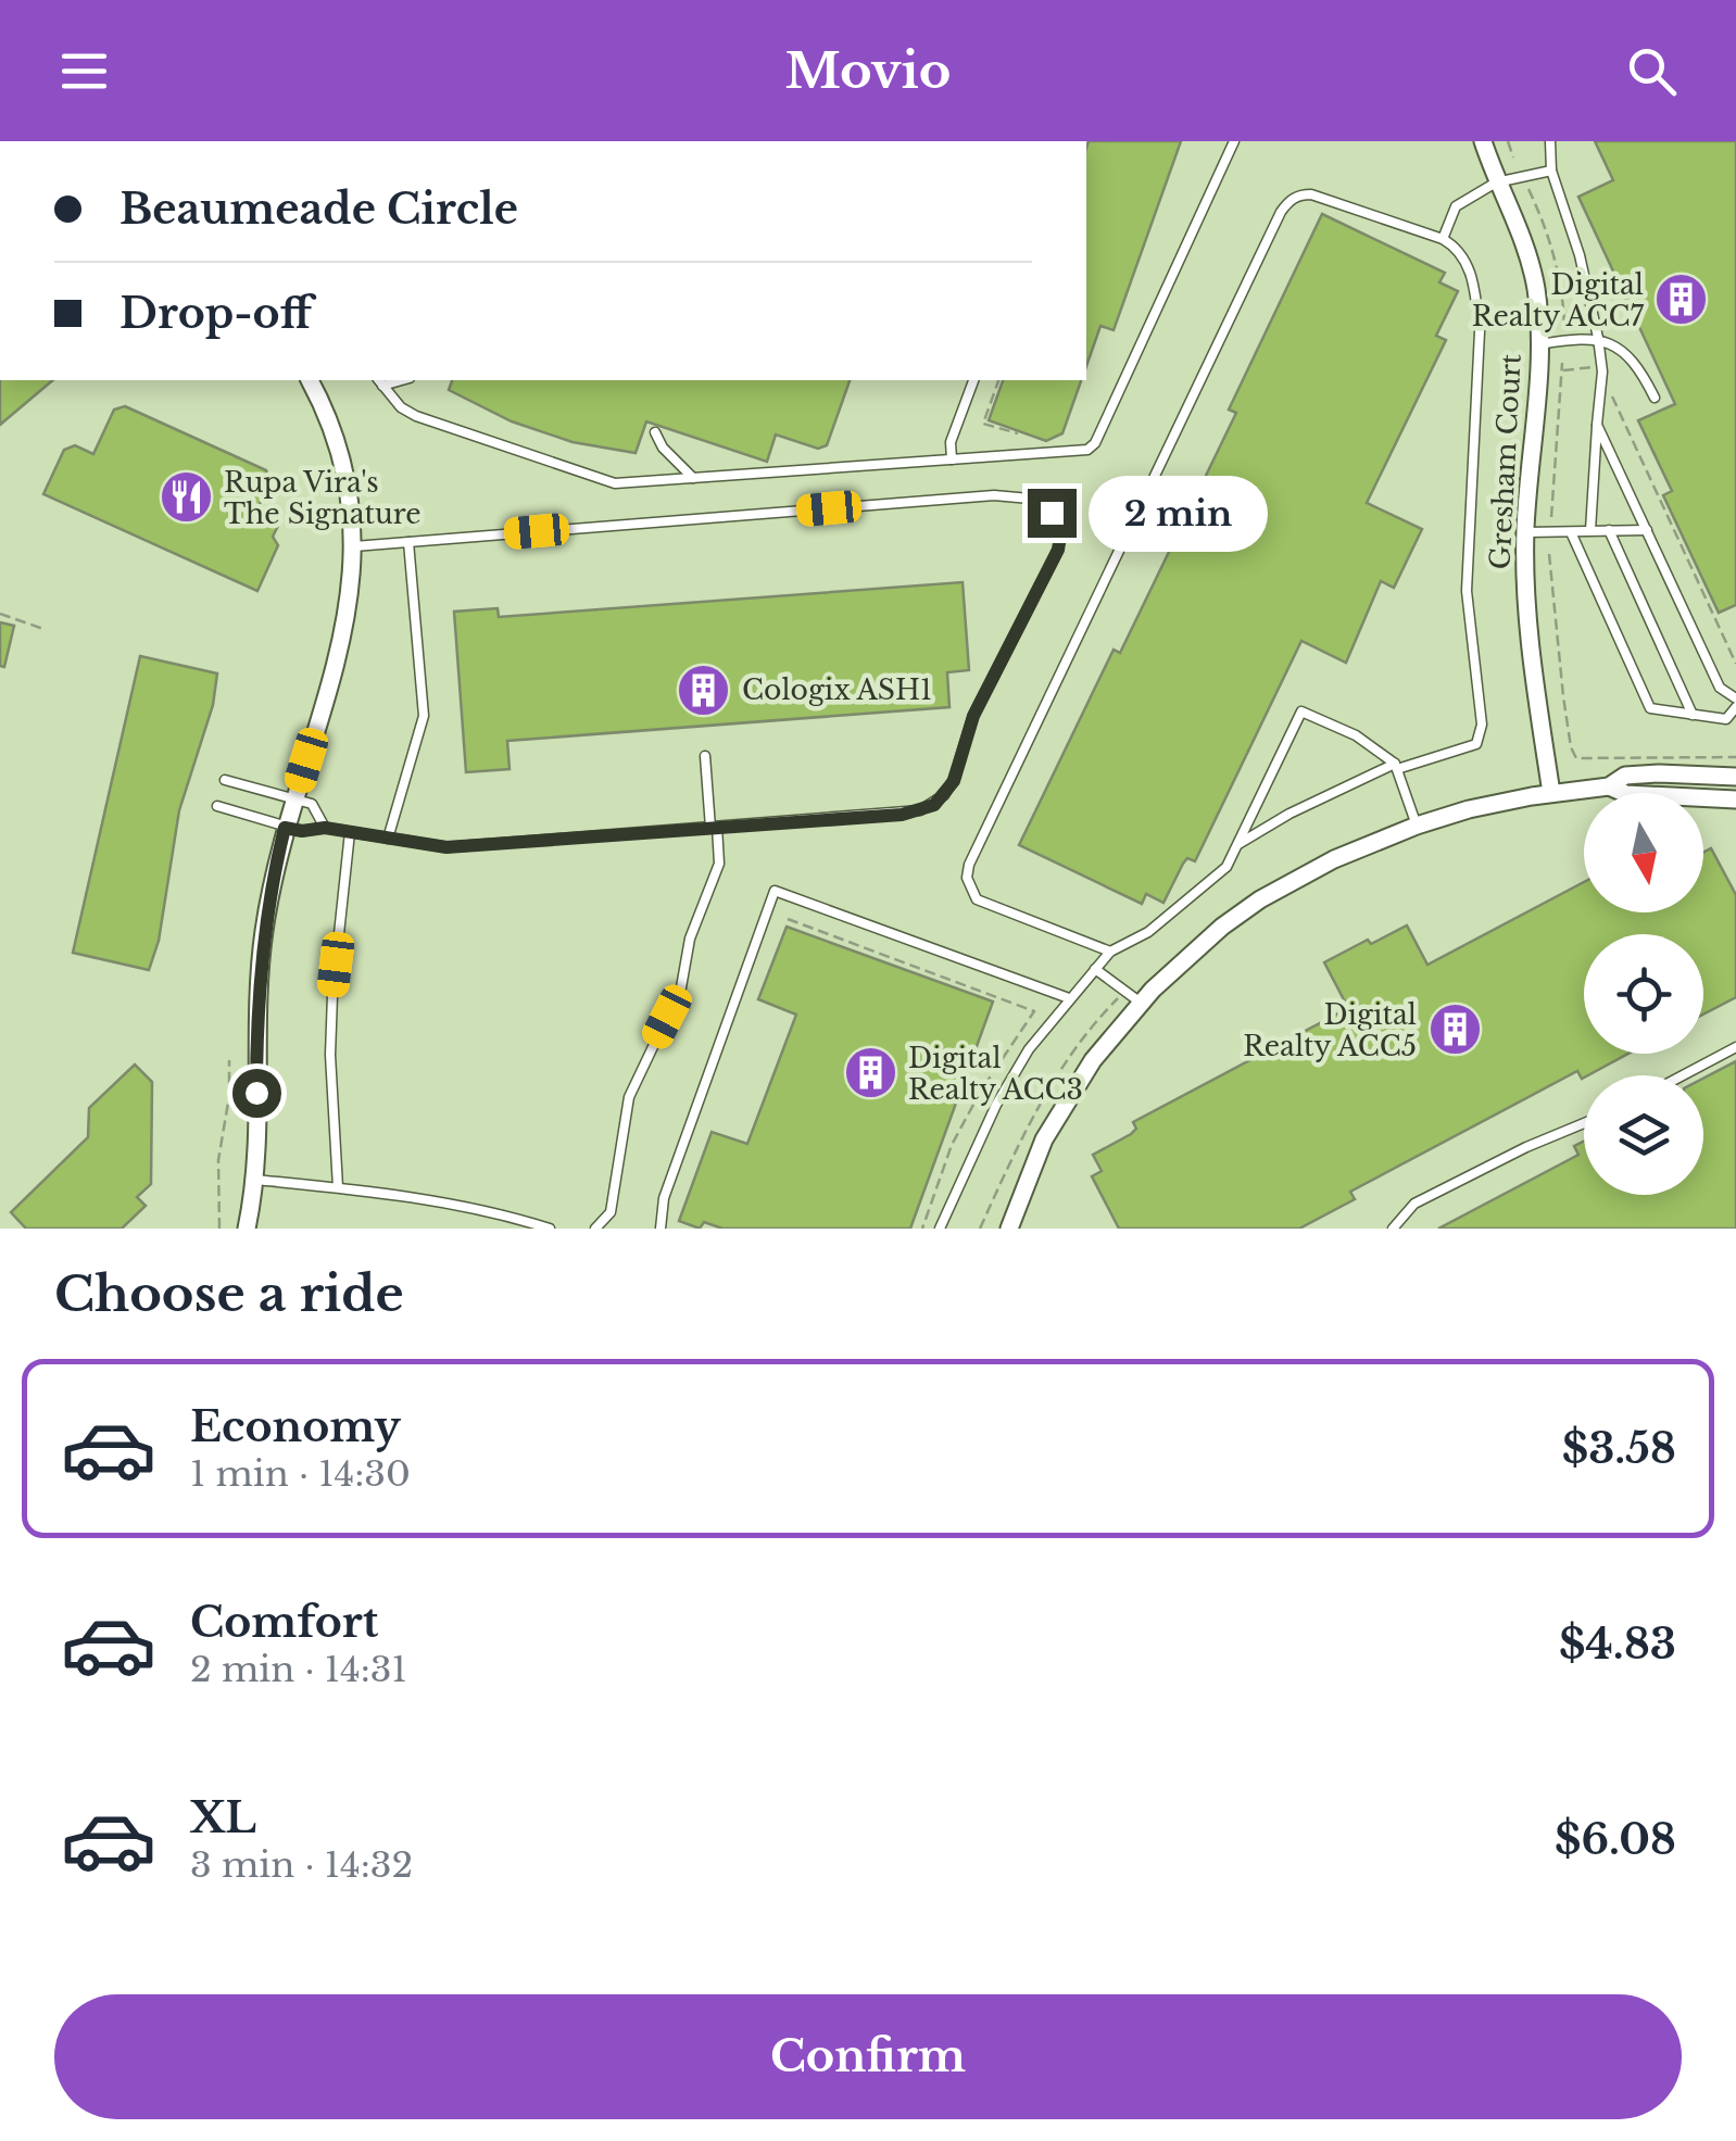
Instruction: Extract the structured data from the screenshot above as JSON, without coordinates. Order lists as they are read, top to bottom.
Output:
{
  "streets": {
    "street": ["Gresham Court"]
  },
  "places": {
    "building": [
      "Digital Realty ACC7",
      "Cologix ASH1",
      "Digital Realty ACC5",
      "Digital Realty ACC3"
    ],
    "restaurant": ["Rupa Vira's The Signature"]
  },
  "north": "bottom",
  "page": {
    "header": "Movio",
    "banner": ["Beaumeade Circle", "Drop-off"],
    "bubble": "2 min",
    "heading": "Choose a ride",
    "list": [
      {
        "name": "Economy",
        "note": "1 min · 14:30",
        "value": "$3.58"
      },
      {
        "name": "Comfort",
        "note": "2 min · 14:31",
        "value": "$4.83"
      },
      {
        "name": "XL",
        "note": "3 min · 14:32",
        "value": "$6.08"
      }
    ],
    "buttons": "Confirm"
  }
}
